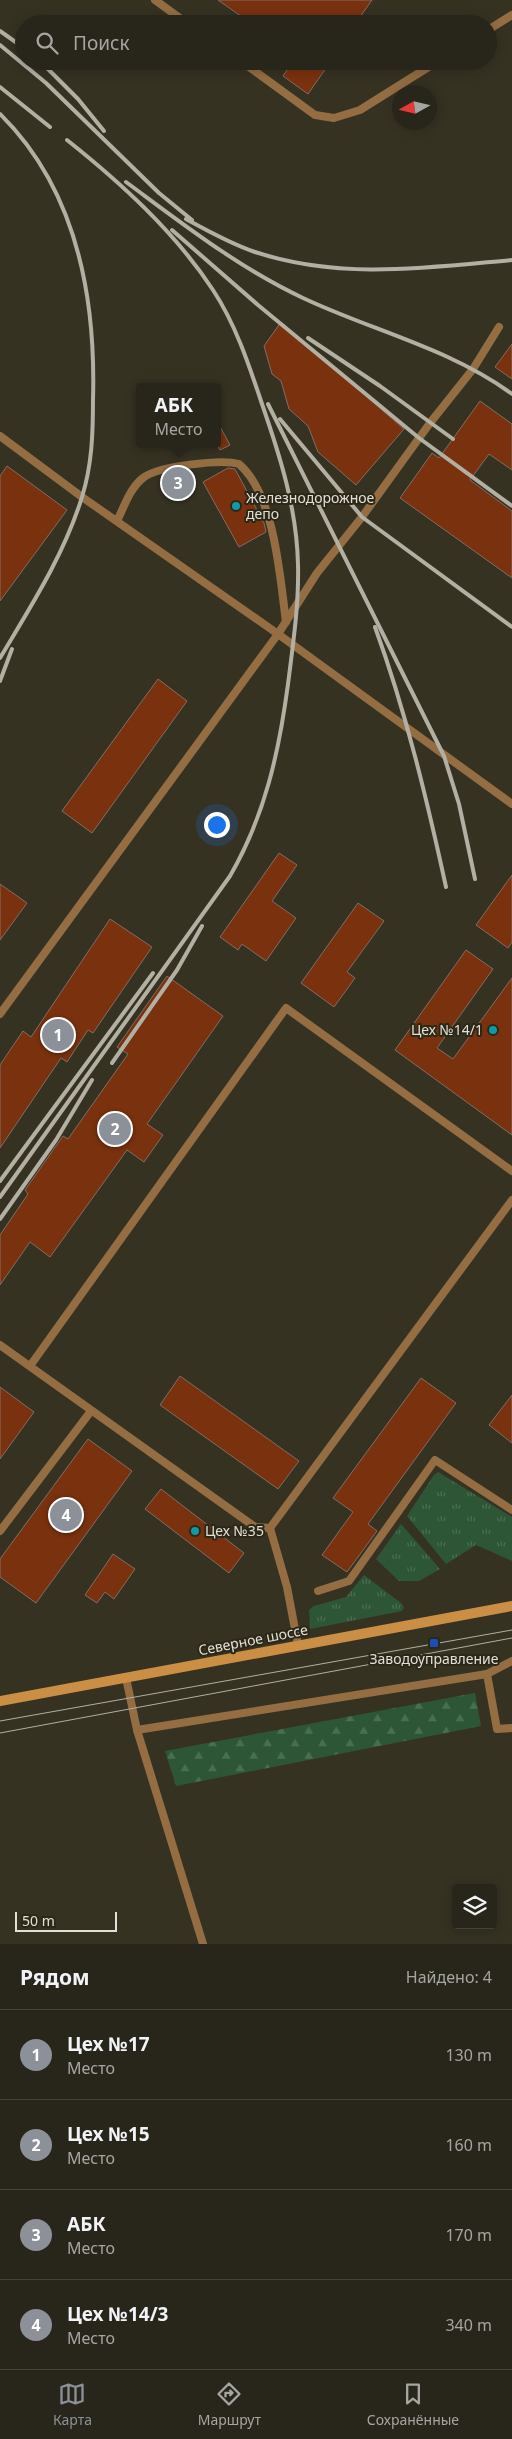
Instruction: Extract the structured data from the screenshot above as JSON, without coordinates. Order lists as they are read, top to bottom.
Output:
{
  "streets": {
    "main road": ["Северное шоссе"]
  },
  "places": {
    "other": ["Железнодорожное депо", "Цех №14/1", "Цех №35"],
    "transit": ["Заводоуправление"]
  },
  "scale_bar": "50 m",
  "north": "left",
  "page": {
    "search": "Поиск",
    "popup": ["АБК", "Место"],
    "pins": [
      "3",
      "1",
      "2",
      "4"
    ],
    "scale": "50 m",
    "heading": ["Рядом", "Найдено: 4"],
    "list": [
      {
        "mark": "1",
        "name": "Цех №17",
        "note": "Место",
        "value": "130 m"
      },
      {
        "mark": "2",
        "name": "Цех №15",
        "note": "Место",
        "value": "160 m"
      },
      {
        "mark": "3",
        "name": "АБК",
        "note": "Место",
        "value": "170 m"
      },
      {
        "mark": "4",
        "name": "Цех №14/3",
        "note": "Место",
        "value": "340 m"
      }
    ],
    "nav": ["Карта", "Маршрут", "Сохранённые"]
  }
}
